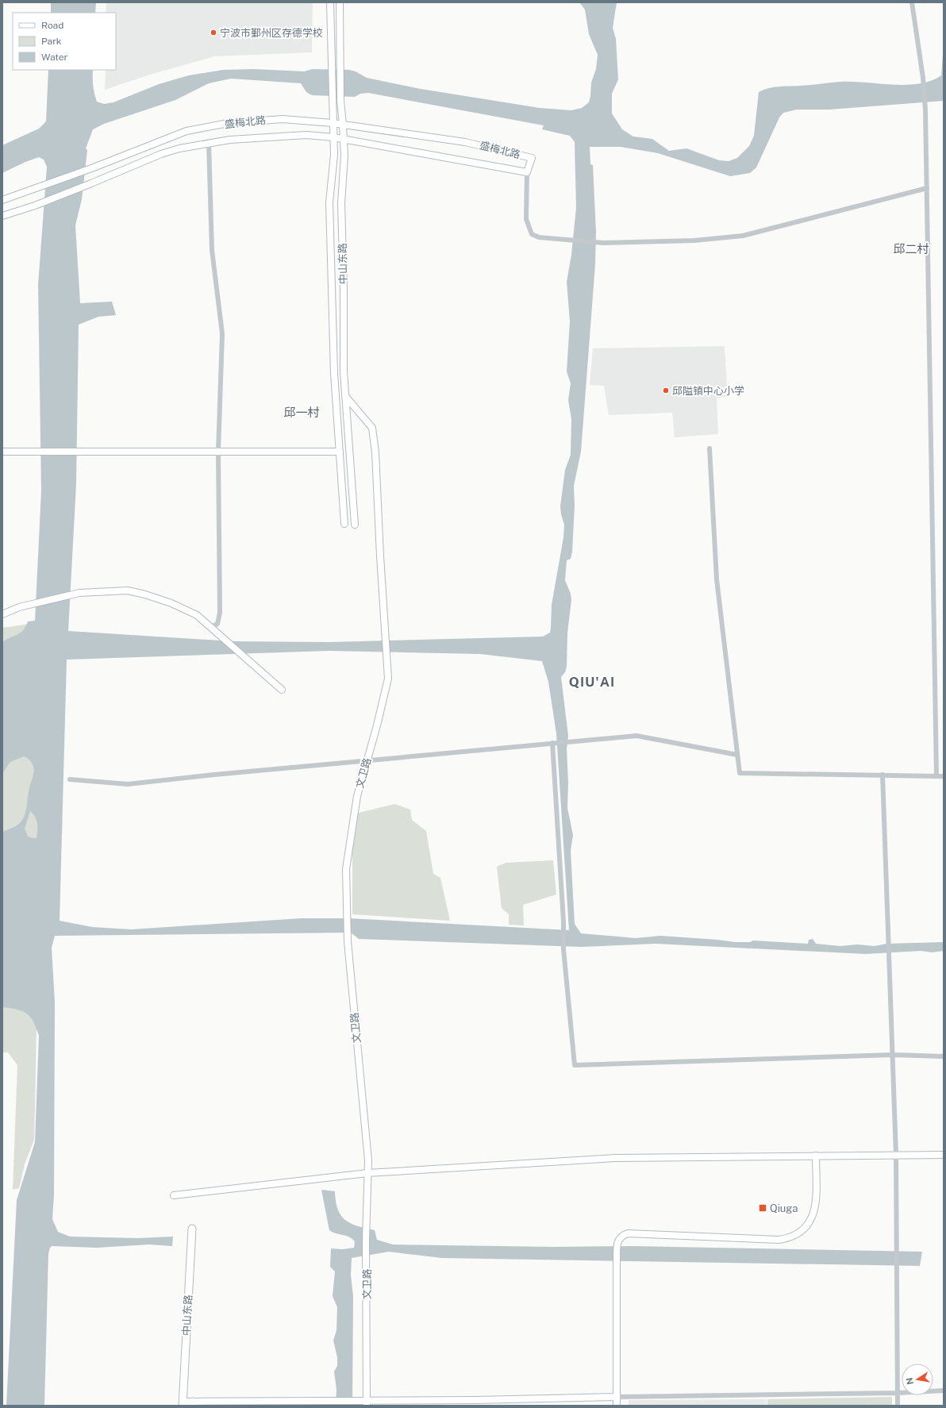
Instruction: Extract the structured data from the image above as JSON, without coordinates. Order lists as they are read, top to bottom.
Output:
{
  "streets": {
    "main road": ["盛梅北路", "中山东路", "文卫路"]
  },
  "crossings": [
    ["盛梅北路", "中山东路"],
    ["中山东路", "文卫路"]
  ],
  "districts": ["邱二村", "邱一村", "QIU'AI"],
  "places": {
    "other": ["宁波市鄞州区存德学校", "邱隘镇中心小学"],
    "transit": ["Qiuga"]
  },
  "legend": ["Road", "Park", "Water"],
  "north": "left"
}
